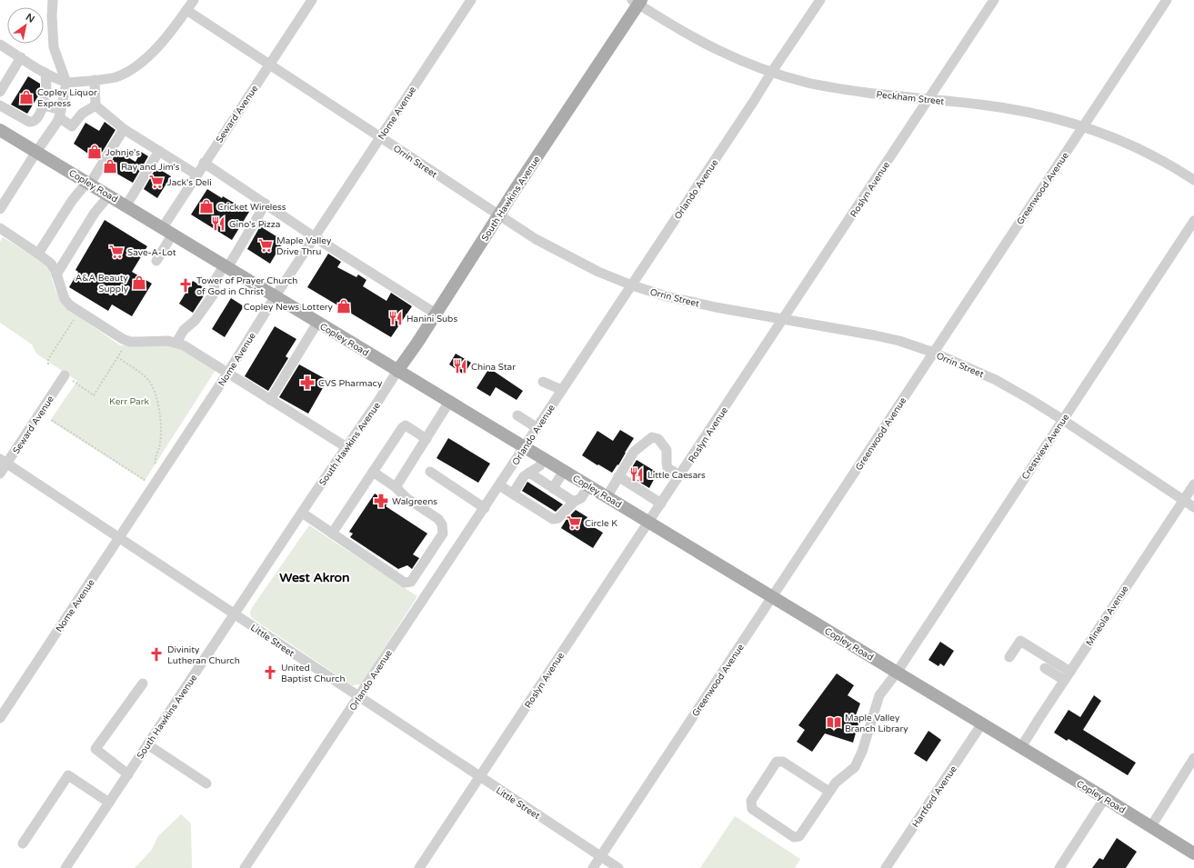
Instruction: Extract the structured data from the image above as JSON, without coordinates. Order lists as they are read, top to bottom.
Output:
{
  "streets": {
    "main road": ["Copley Road", "South Hawkins Avenue"],
    "street": [
      "Peckham Street",
      "Nome Avenue",
      "Seward Avenue",
      "Orrin Street",
      "Greenwood Avenue",
      "Orlando Avenue",
      "Roslyn Avenue",
      "Crestview Avenue",
      "Mineola Avenue",
      "Little Street",
      "Hartford Avenue"
    ]
  },
  "crossings": [
    ["Peckham Street", "Greenwood Avenue"],
    ["Peckham Street", "Orlando Avenue"],
    ["Peckham Street", "Roslyn Avenue"],
    ["Peckham Street", "South Hawkins Avenue"],
    ["Nome Avenue", "Orrin Street"],
    ["Nome Avenue", "Copley Road"],
    ["Nome Avenue", "Little Street"],
    ["Seward Avenue", "Orrin Street"],
    ["Seward Avenue", "Copley Road"],
    ["Seward Avenue", "Little Street"],
    ["Orrin Street", "Greenwood Avenue"],
    ["Orrin Street", "Orlando Avenue"],
    ["Orrin Street", "Roslyn Avenue"],
    ["Orrin Street", "South Hawkins Avenue"],
    ["Orrin Street", "Crestview Avenue"],
    ["Orrin Street", "Mineola Avenue"],
    ["Copley Road", "Greenwood Avenue"],
    ["Copley Road", "Orlando Avenue"],
    ["Copley Road", "Roslyn Avenue"],
    ["Copley Road", "South Hawkins Avenue"],
    ["Copley Road", "Crestview Avenue"],
    ["Copley Road", "Mineola Avenue"],
    ["Copley Road", "Hartford Avenue"],
    ["Greenwood Avenue", "Little Street"],
    ["Orlando Avenue", "Little Street"],
    ["Roslyn Avenue", "Little Street"],
    ["South Hawkins Avenue", "Little Street"]
  ],
  "districts": ["West Akron"],
  "parks": ["Kerr Park"],
  "places": {
    "shop": [
      "Copley Liquor Express",
      "Johnje's",
      "Ray and Jim's",
      "Cricket Wireless",
      "A&A Beauty Supply",
      "Copley News Lottery"
    ],
    "supermarket": [
      "Jack's Deli",
      "Maple Valley Drive Thru",
      "Save-A-Lot",
      "Circle K"
    ],
    "restaurant": [
      "Gino's Pizza",
      "Hanini Subs",
      "China Star",
      "Little Caesars"
    ],
    "church": ["Tower of Prayer Church of God in Christ", "Divinity Lutheran Church", "United Baptist Church"],
    "pharmacy": ["CVS Pharmacy", "Walgreens"],
    "library": ["Maple Valley Branch Library"]
  },
  "north": "top right"
}
